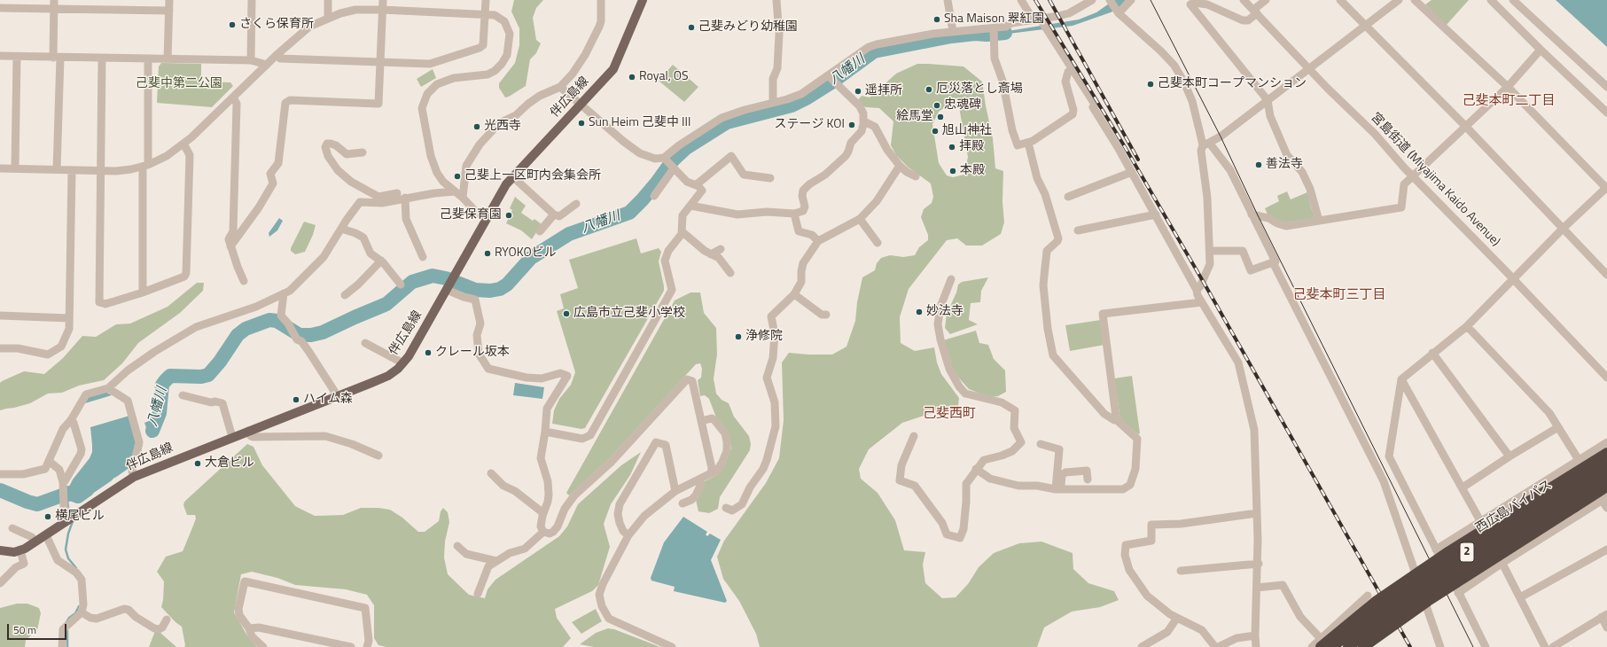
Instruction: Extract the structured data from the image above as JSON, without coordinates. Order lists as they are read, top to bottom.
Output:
{
  "streets": {
    "highway": ["西広島バイパス", "2"],
    "main road": ["伴広島線"],
    "street": ["宮島街道 (Miyajima Kaido Avenue)"]
  },
  "districts": ["己斐本町二丁目", "己斐本町三丁目", "己斐西町"],
  "water": ["八幡川"],
  "parks": ["己斐中第二公園"],
  "places": [
    "Sha Maison 翠紅園",
    "さくら保育所",
    "己斐みどり幼稚園",
    "Royal, OS",
    "己斐本町コープマンション",
    "厄災落とし斎場",
    "遥拝所",
    "忠魂碑",
    "絵馬堂",
    "Sun Heim 己斐中 III",
    "ステージ KOI",
    "光西寺",
    "旭山神社",
    "拝殿",
    "善法寺",
    "本殿",
    "己斐上一区町内会集会所",
    "己斐保育園",
    "RYOKOビル",
    "妙法寺",
    "広島市立己斐小学校",
    "浄修院",
    "クレール坂本",
    "ハイム森",
    "大倉ビル",
    "横尾ビル"
  ],
  "scale_bar": "50 m"
}
